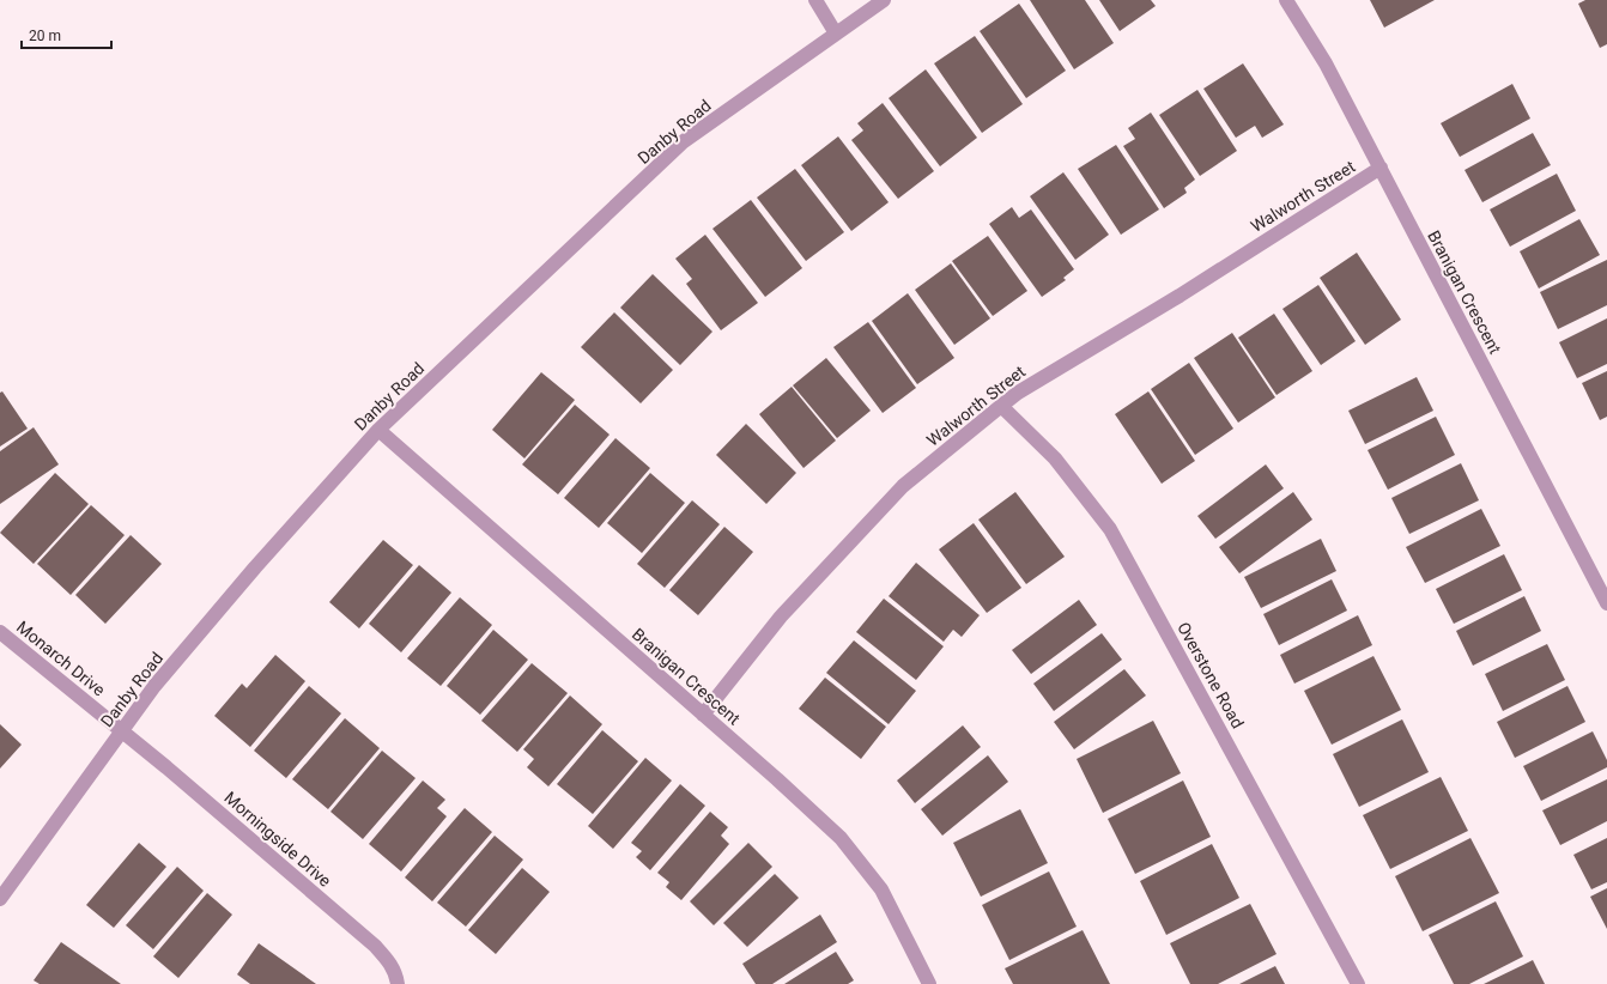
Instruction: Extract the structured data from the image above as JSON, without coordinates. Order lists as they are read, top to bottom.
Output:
{
  "streets": {
    "street": [
      "Danby Road",
      "Walworth Street",
      "Branigan Crescent",
      "Monarch Drive",
      "Overstone Road",
      "Morningside Drive"
    ]
  },
  "crossings": [
    ["Danby Road", "Branigan Crescent"],
    ["Danby Road", "Monarch Drive"],
    ["Danby Road", "Morningside Drive"],
    ["Walworth Street", "Branigan Crescent"],
    ["Walworth Street", "Overstone Road"],
    ["Monarch Drive", "Morningside Drive"]
  ],
  "scale_bar": "20 m"
}
